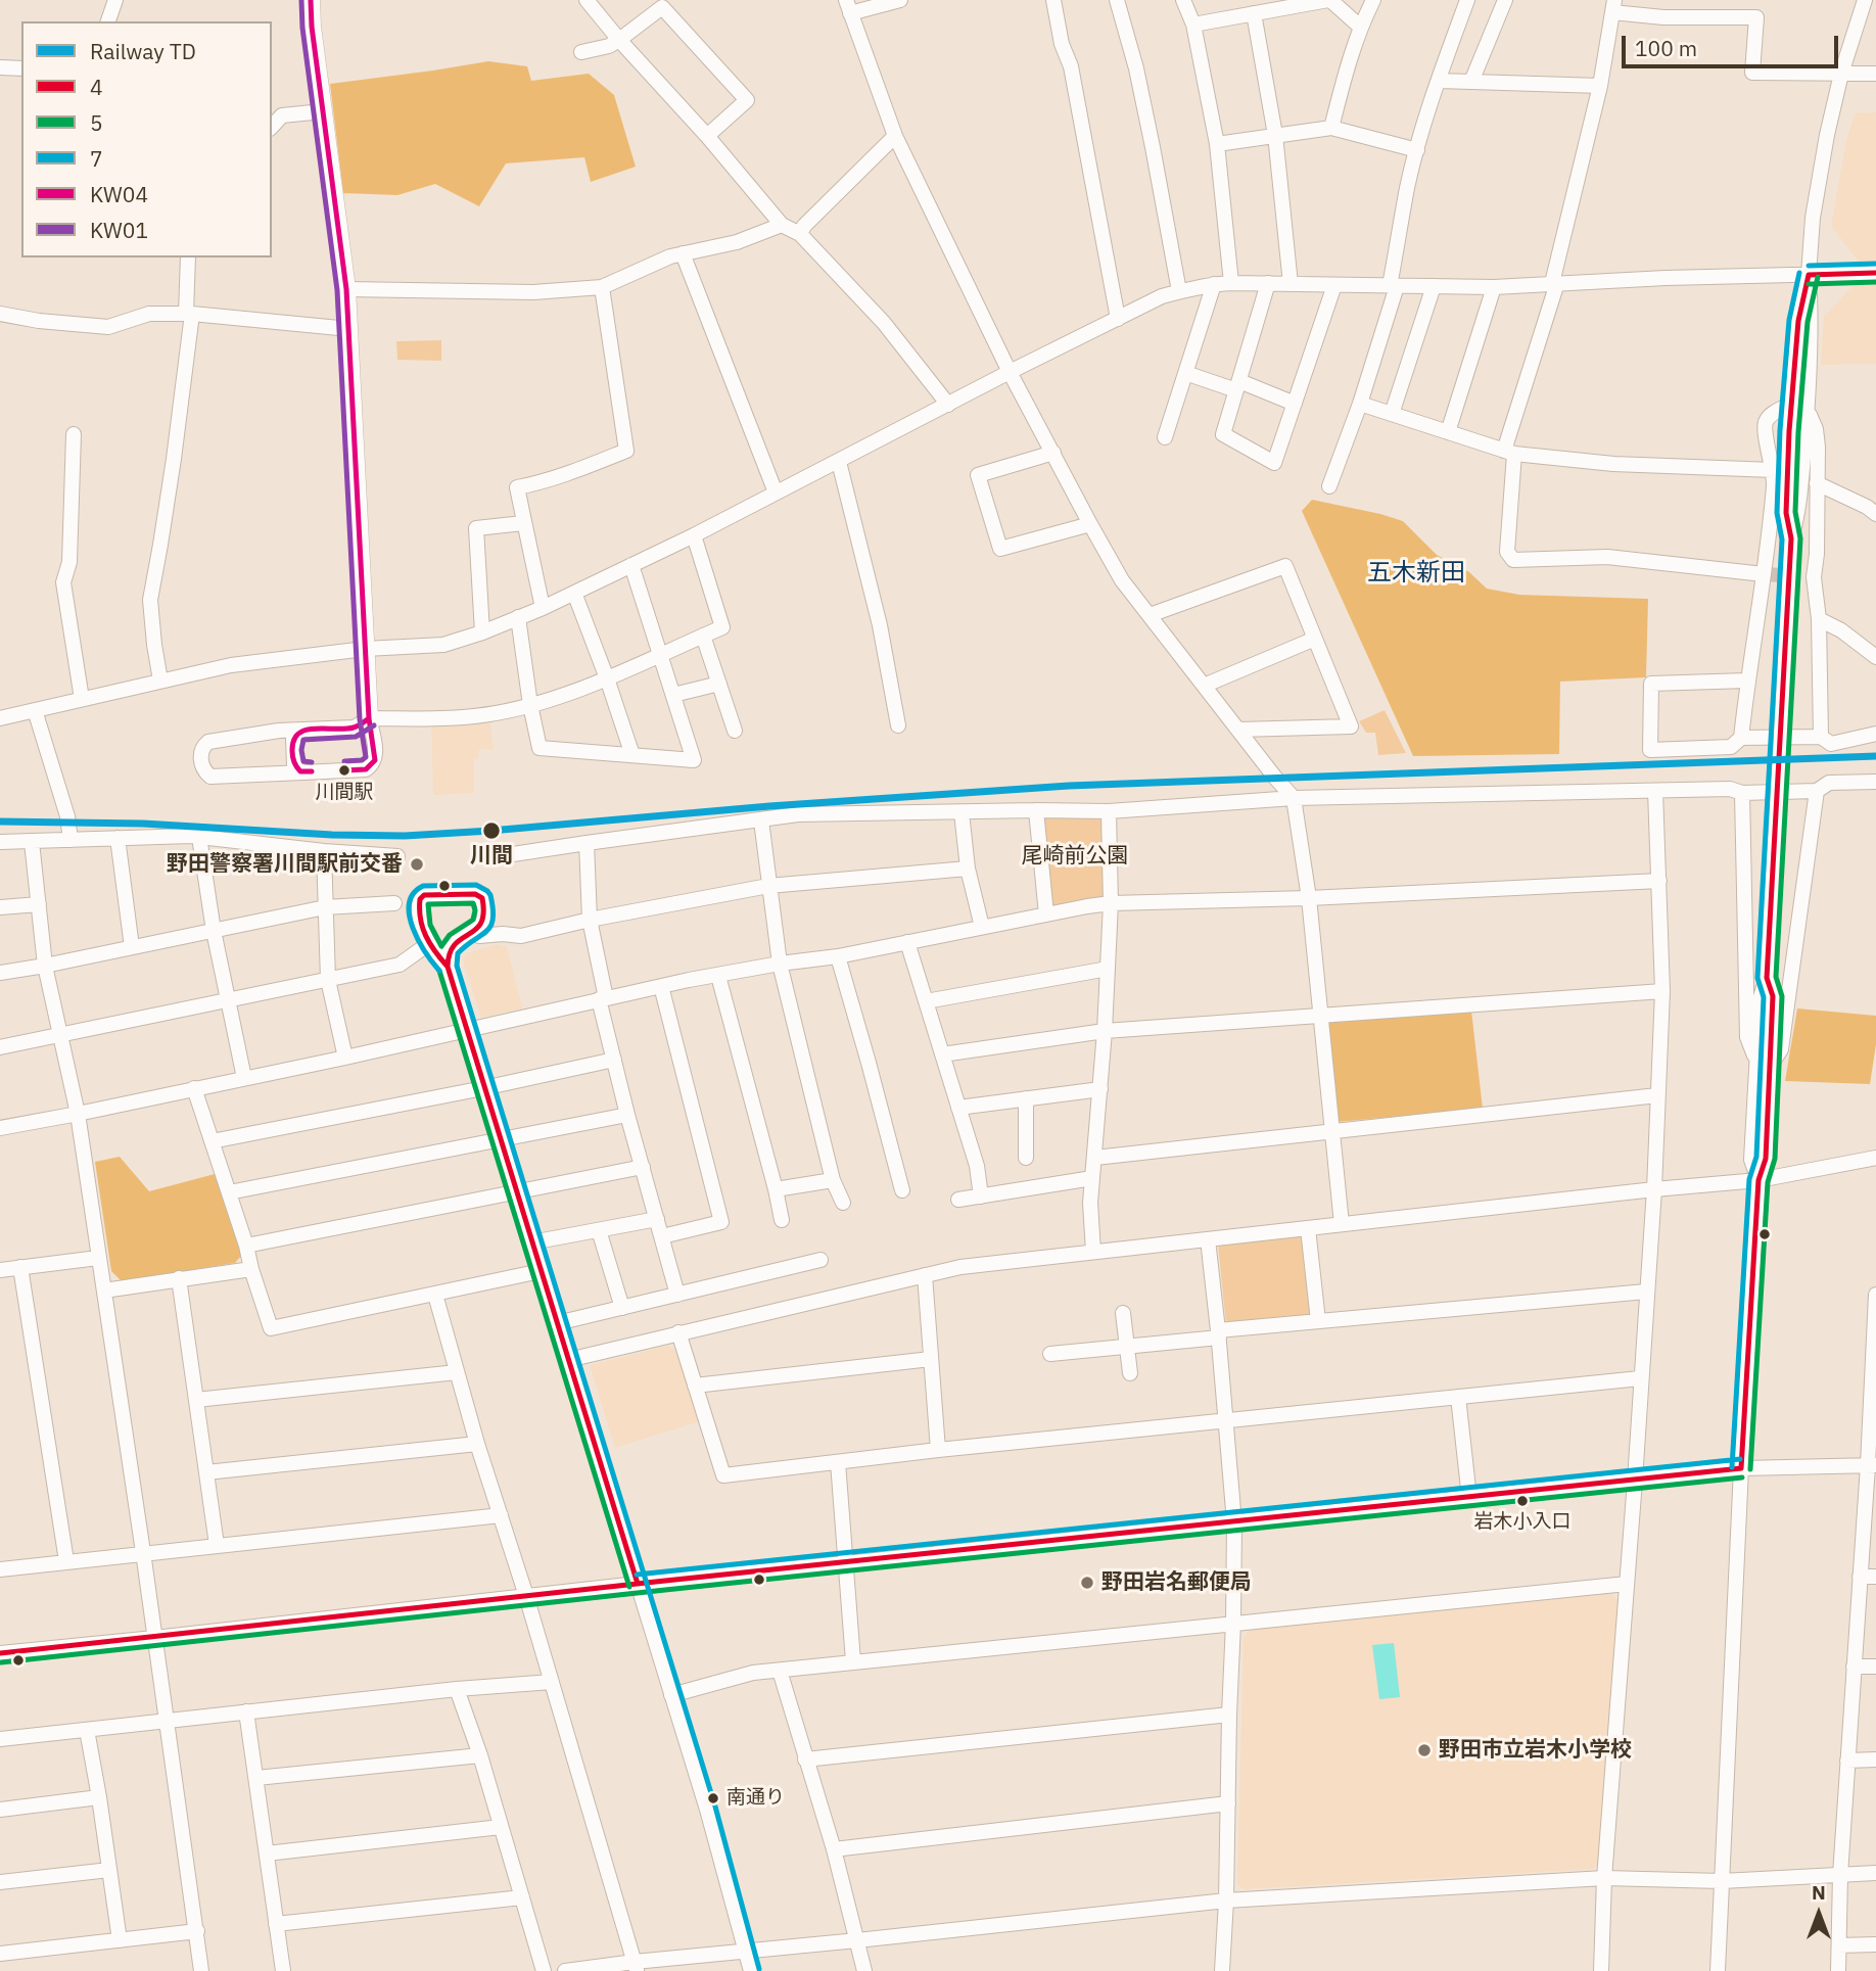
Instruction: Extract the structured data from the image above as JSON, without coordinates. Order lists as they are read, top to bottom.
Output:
{
  "districts": ["五木新田"],
  "parks": ["尾崎前公園"],
  "places": [
    "川間駅",
    "川間",
    "野田警察署川間駅前交番",
    "岩木小入口",
    "野田岩名郵便局",
    "野田市立岩木小学校",
    "南通り"
  ],
  "lines": [
    "transit line KW04",
    "transit line KW01",
    "transit line 7",
    "transit line 4",
    "transit line 5",
    "rail line TD"
  ],
  "legend": [
    "Railway TD",
    "4",
    "5",
    "7",
    "KW04",
    "KW01"
  ],
  "scale_bar": "100 m",
  "north": "top"
}
